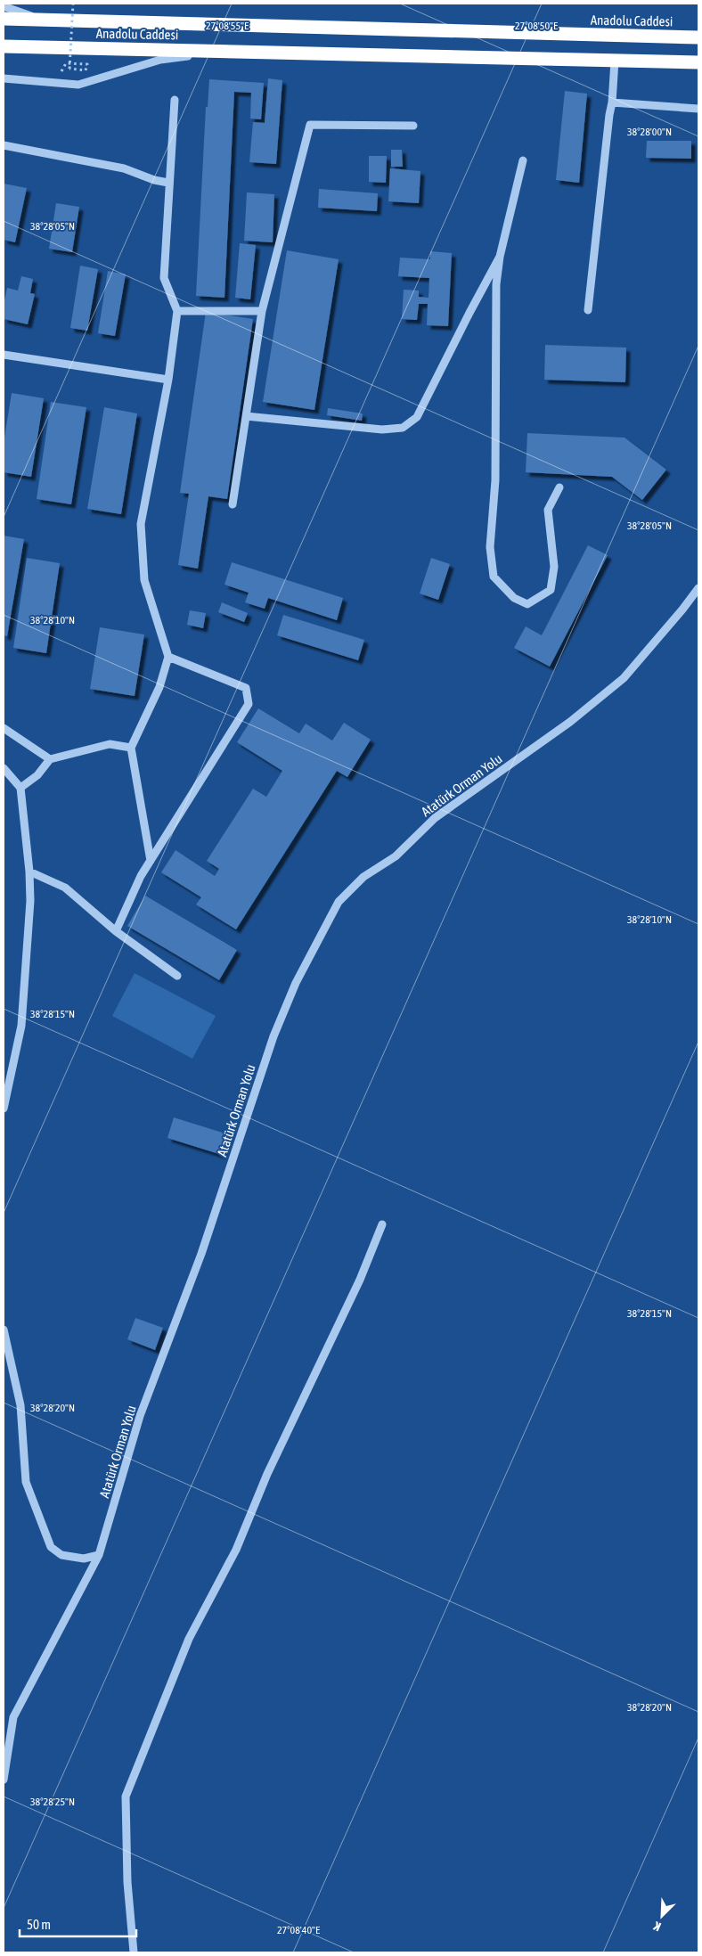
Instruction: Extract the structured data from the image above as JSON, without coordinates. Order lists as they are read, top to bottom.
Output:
{
  "streets": {
    "highway": ["Anadolu Caddesi"],
    "street": ["Atatürk Orman Yolu"]
  },
  "scale_bar": "50 m",
  "north": "bottom left",
  "coordinates": [
    "27°08'55\"E",
    "27°08'50\"E",
    "38°28'00\"N",
    "38°28'05\"N",
    "38°28'10\"N",
    "38°28'15\"N",
    "38°28'20\"N",
    "38°28'25\"N",
    "27°08'40\"E"
  ]
}
